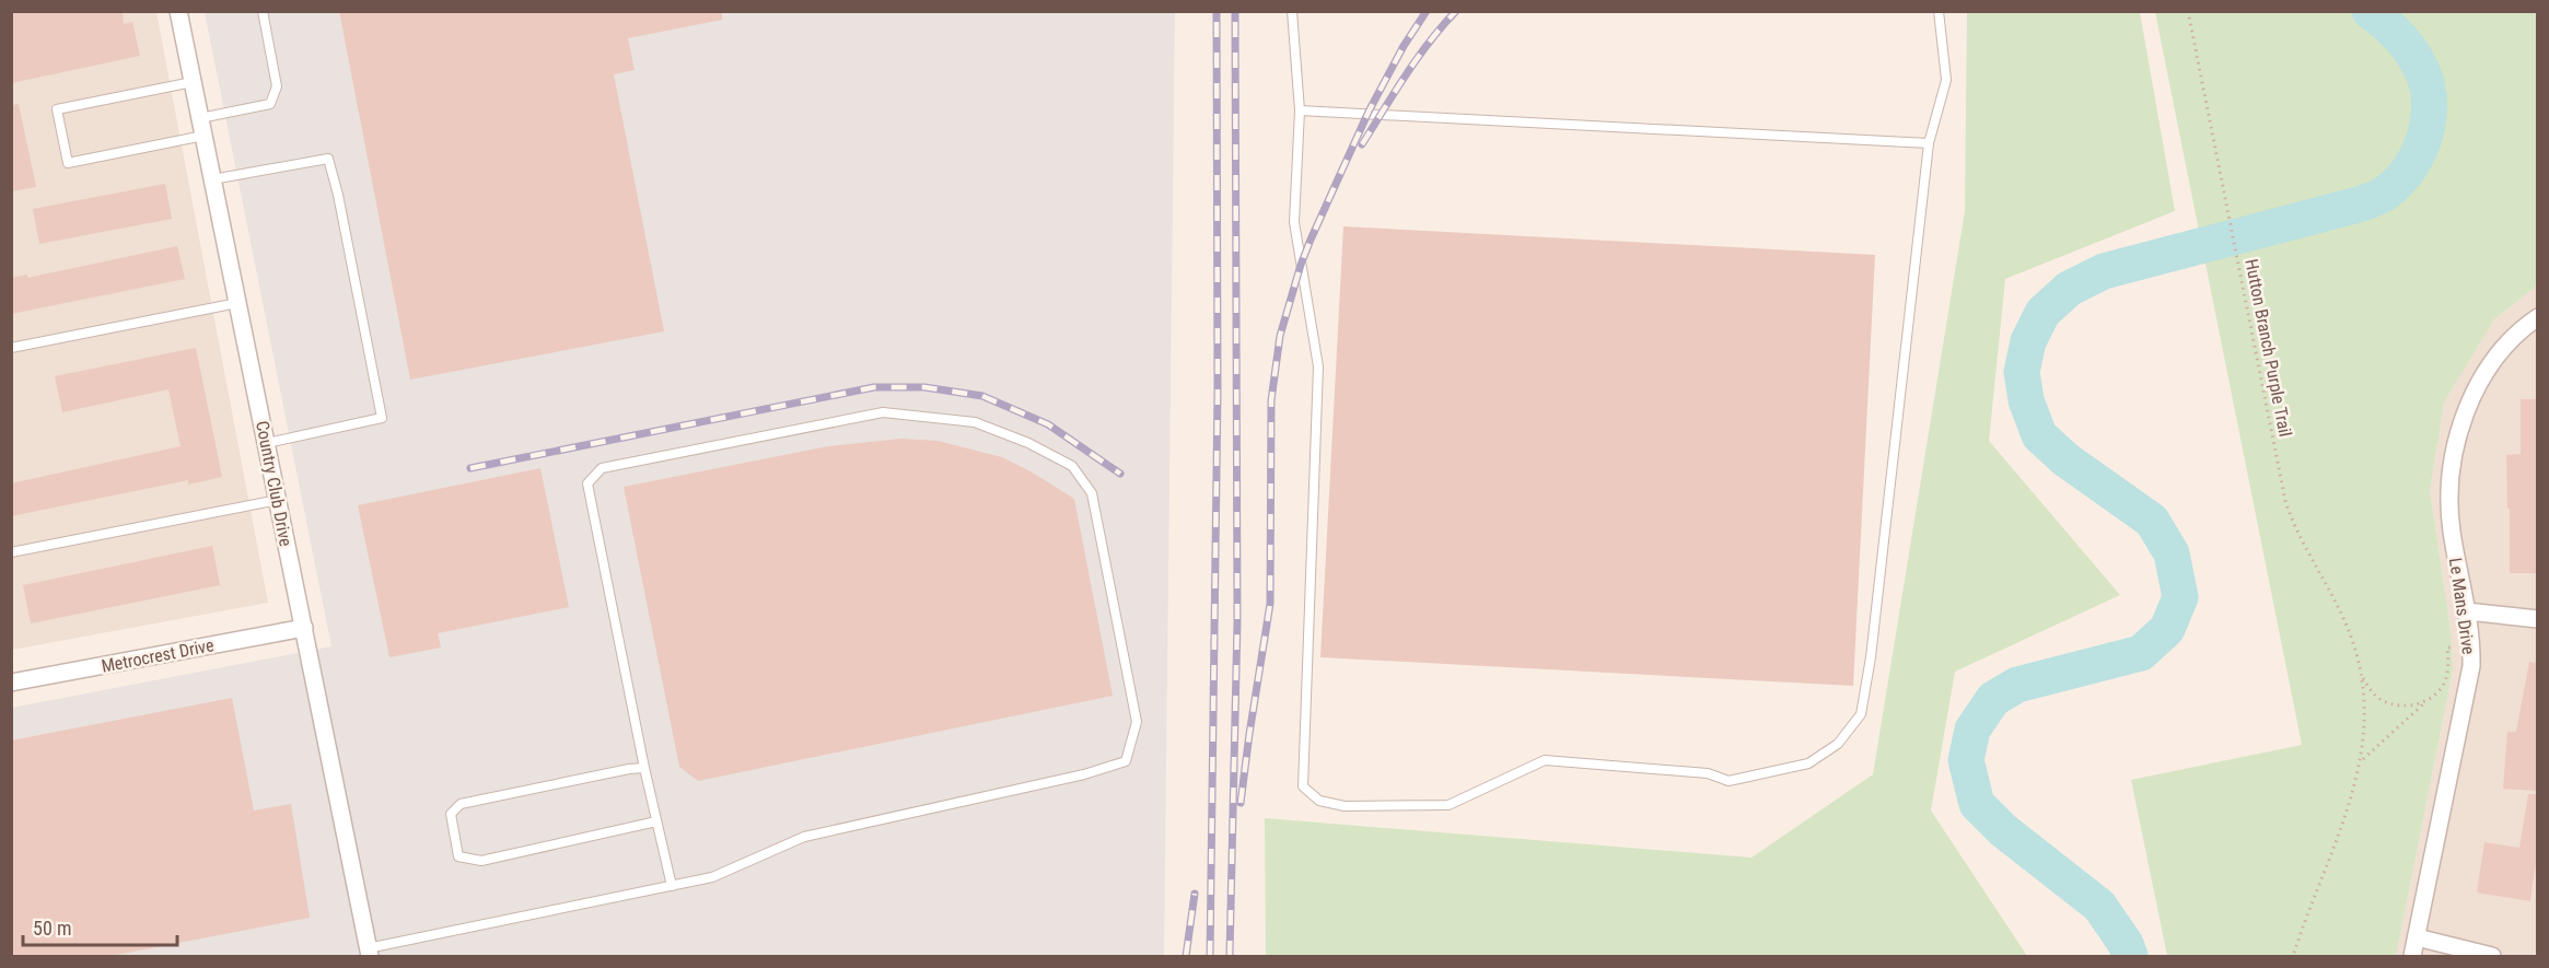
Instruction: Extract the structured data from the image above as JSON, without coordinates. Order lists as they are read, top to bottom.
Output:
{
  "streets": {
    "street": ["Country Club Drive", "Le Mans Drive", "Metrocrest Drive"],
    "path": ["Hutton Branch Purple Trail"]
  },
  "crossings": [
    ["Country Club Drive", "Metrocrest Drive"]
  ],
  "scale_bar": "50 m"
}
